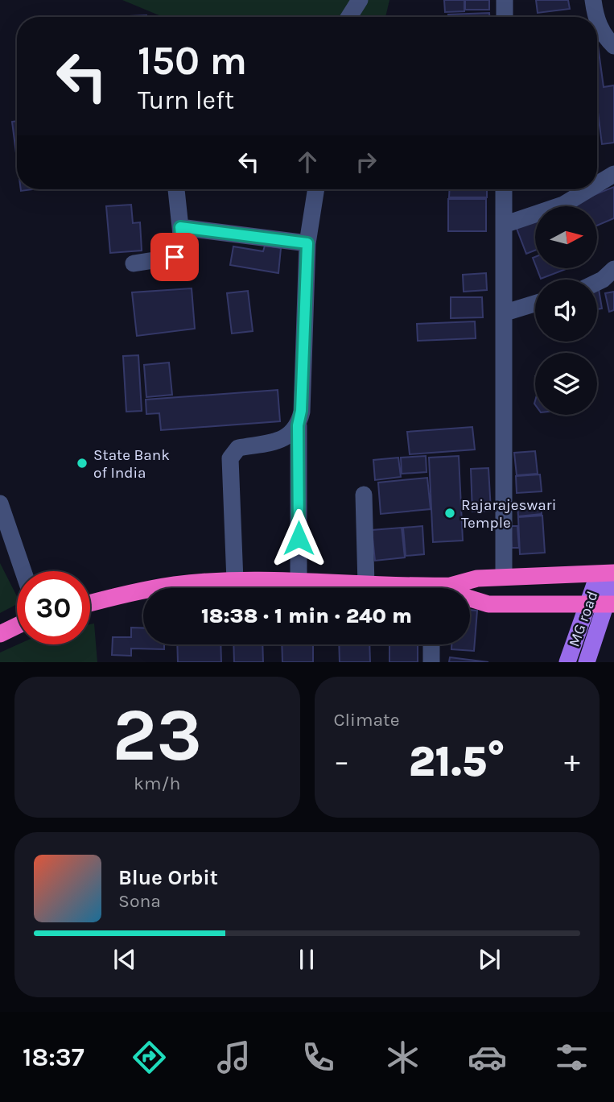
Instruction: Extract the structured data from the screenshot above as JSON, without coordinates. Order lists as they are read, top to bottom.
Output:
{
  "streets": {
    "main road": ["MG road"]
  },
  "places": ["State Bank of India", "Rajarajeswari Temple"],
  "north": "right",
  "page": {
    "turn": ["150 m", "Turn left"],
    "limit": "30",
    "trip": "18:38 · 1 min · 240 m",
    "tile": [
      ["23", "km/h"],
      "Climate"
    ],
    "heat": ["−", "21.5°", "+"],
    "song": ["Blue Orbit", "Sona"],
    "tabs": "18:37"
  }
}
